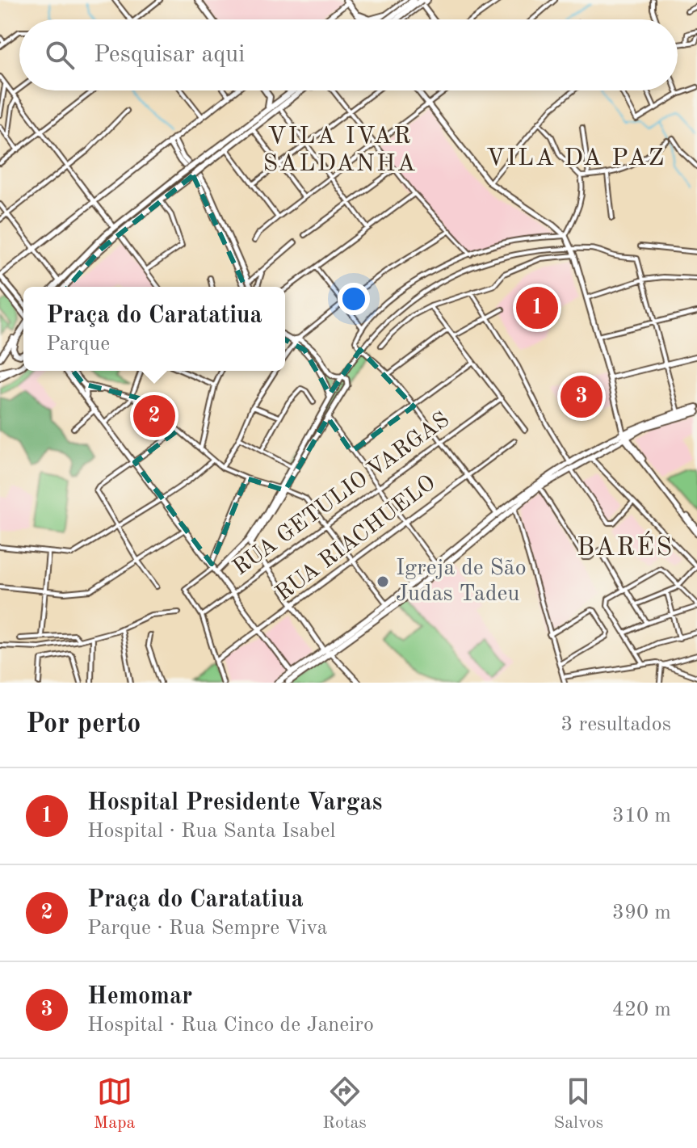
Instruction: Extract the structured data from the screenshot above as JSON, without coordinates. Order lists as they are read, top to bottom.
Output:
{
  "streets": {
    "street": ["RUA GETULIO VARGAS", "RUA RIACHUELO"]
  },
  "districts": ["VILA IVAR SALDANHA", "VILA DA PAZ", "BARÉS"],
  "places": ["Igreja de São Judas Tadeu"],
  "page": {
    "search": "Pesquisar aqui",
    "pins": ["1", "3", "2"],
    "popup": ["Praça do Caratatiua", "Parque"],
    "heading": ["Por perto", "3 resultados"],
    "list": [
      {
        "mark": "1",
        "name": "Hospital Presidente Vargas",
        "note": "Hospital · Rua Santa Isabel",
        "value": "310 m"
      },
      {
        "mark": "2",
        "name": "Praça do Caratatiua",
        "note": "Parque · Rua Sempre Viva",
        "value": "390 m"
      },
      {
        "mark": "3",
        "name": "Hemomar",
        "note": "Hospital · Rua Cinco de Janeiro",
        "value": "420 m"
      }
    ],
    "nav": ["Mapa", "Rotas", "Salvos"]
  }
}
